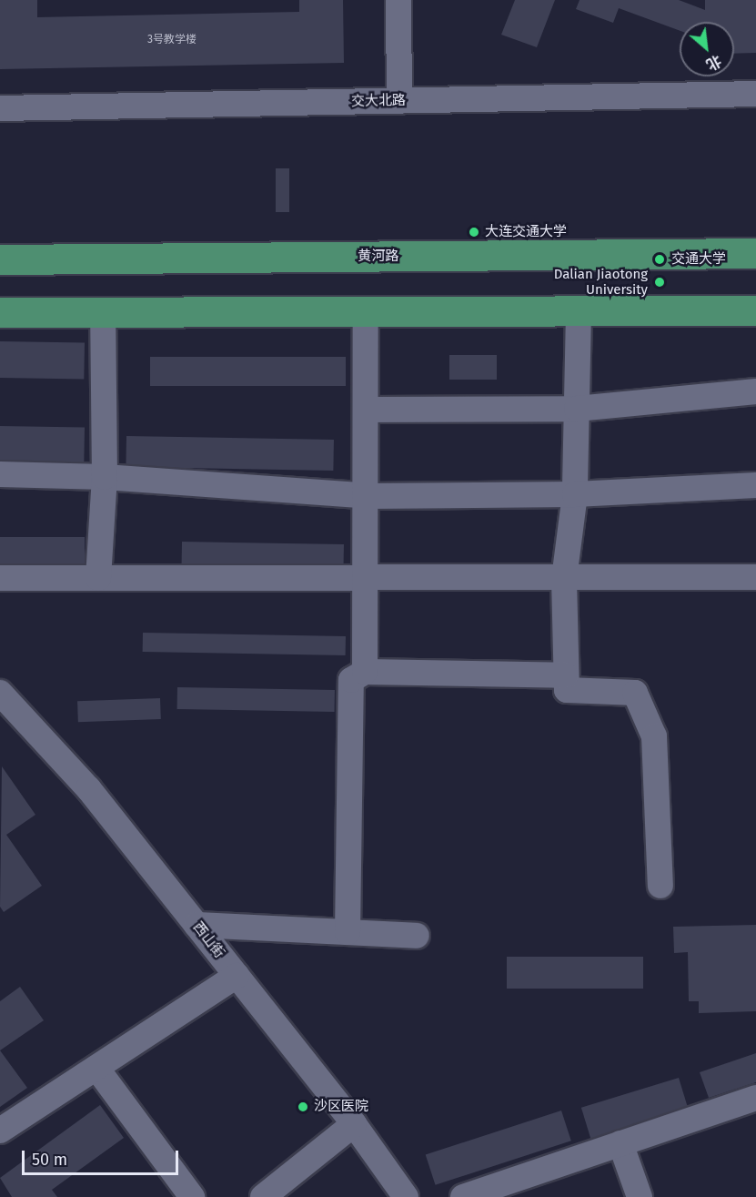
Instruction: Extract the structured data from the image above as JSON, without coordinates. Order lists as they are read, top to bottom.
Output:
{
  "streets": {
    "main road": ["黄河路"],
    "street": ["交大北路", "西山街"]
  },
  "places": [
    "大连交通大学",
    "交通大学",
    "Dalian Jiaotong University",
    "沙区医院"
  ],
  "house_numbers": ["3号教学楼"],
  "scale_bar": "50 m",
  "north": "bottom right"
}
